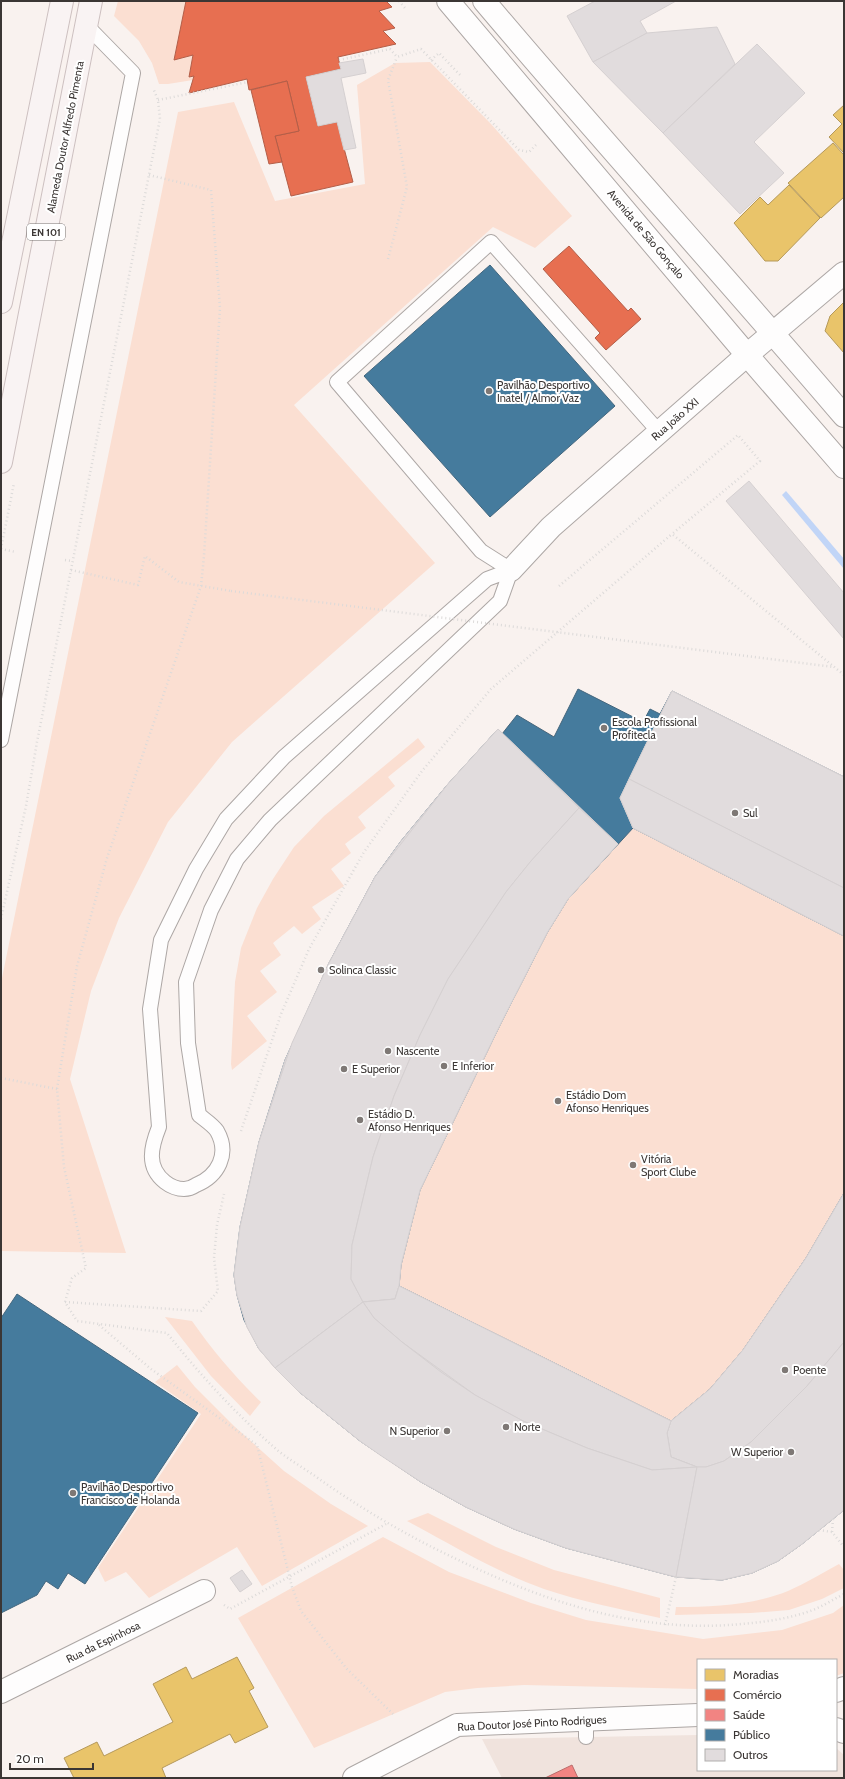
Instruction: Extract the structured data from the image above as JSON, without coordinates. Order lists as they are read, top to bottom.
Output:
{
  "streets": {
    "main road": ["Alameda Doutor Alfredo Pimenta", "EN 101"],
    "street": [
      "Avenida de São Gonçalo",
      "Rua João XXI",
      "Rua da Espinhosa",
      "Rua Doutor José Pinto Rodrigues"
    ]
  },
  "crossings": [
    ["Avenida de São Gonçalo", "Rua João XXI"]
  ],
  "places": [
    "Pavilhão Desportivo Inatel / Almor Vaz",
    "Escola Profissional Profitecla",
    "Sul",
    "Solinca Classic",
    "Nascente",
    "E Inferior",
    "E Superior",
    "Estádio Dom Afonso Henriques",
    "Estádio D. Afonso Henriques",
    "Vitória Sport Clube",
    "Poente",
    "Norte",
    "N Superior",
    "W Superior",
    "Pavilhão Desportivo Francisco de Holanda"
  ],
  "legend": [
    "Moradias",
    "Comércio",
    "Saúde",
    "Público",
    "Outros"
  ],
  "scale_bar": "20 m"
}
